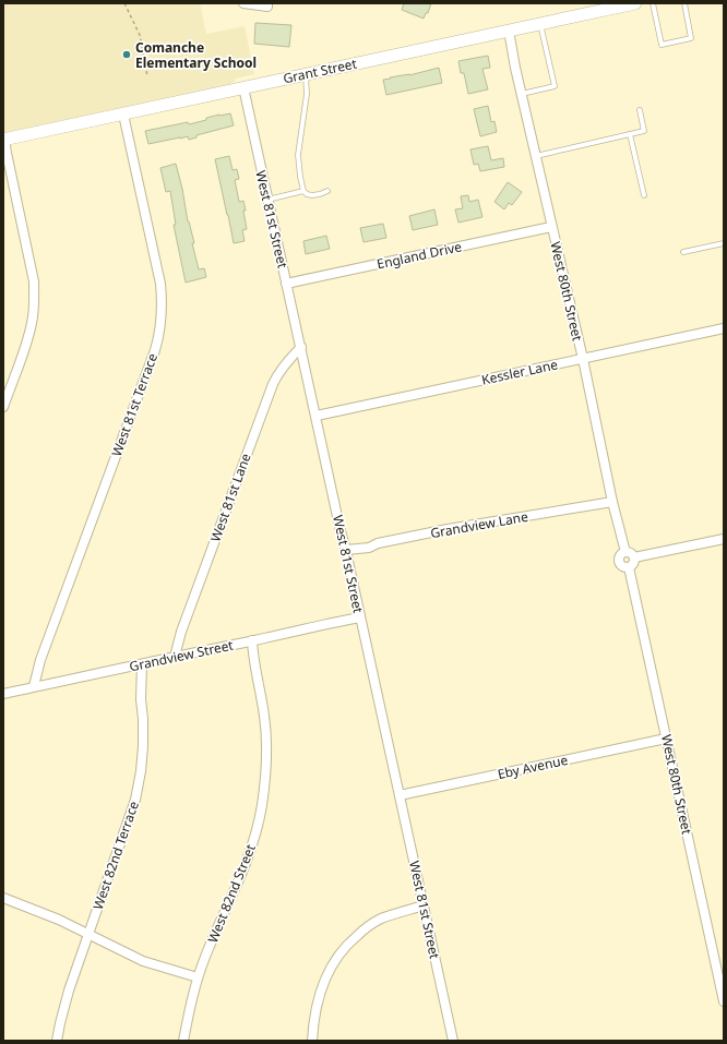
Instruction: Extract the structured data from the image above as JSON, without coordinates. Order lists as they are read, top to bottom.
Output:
{
  "streets": {
    "street": [
      "Grant Street",
      "West 81st Street",
      "England Drive",
      "West 80th Street",
      "Kessler Lane",
      "West 81st Terrace",
      "West 81st Lane",
      "Grandview Lane",
      "Grandview Street",
      "Eby Avenue",
      "West 82nd Terrace",
      "West 82nd Street"
    ]
  },
  "crossings": [
    ["Grant Street", "West 81st Street"],
    ["Grant Street", "West 80th Street"],
    ["Grant Street", "West 81st Terrace"],
    ["West 81st Street", "England Drive"],
    ["West 81st Street", "Kessler Lane"],
    ["West 81st Street", "West 81st Lane"],
    ["West 81st Street", "Grandview Lane"],
    ["West 81st Street", "Grandview Street"],
    ["West 81st Street", "Eby Avenue"],
    ["England Drive", "West 80th Street"],
    ["West 80th Street", "Kessler Lane"],
    ["West 80th Street", "Grandview Lane"],
    ["West 80th Street", "Eby Avenue"],
    ["West 81st Terrace", "Grandview Street"],
    ["West 81st Lane", "Grandview Street"],
    ["Grandview Street", "West 82nd Terrace"],
    ["Grandview Street", "West 82nd Street"]
  ],
  "places": ["Comanche Elementary School"]
}
